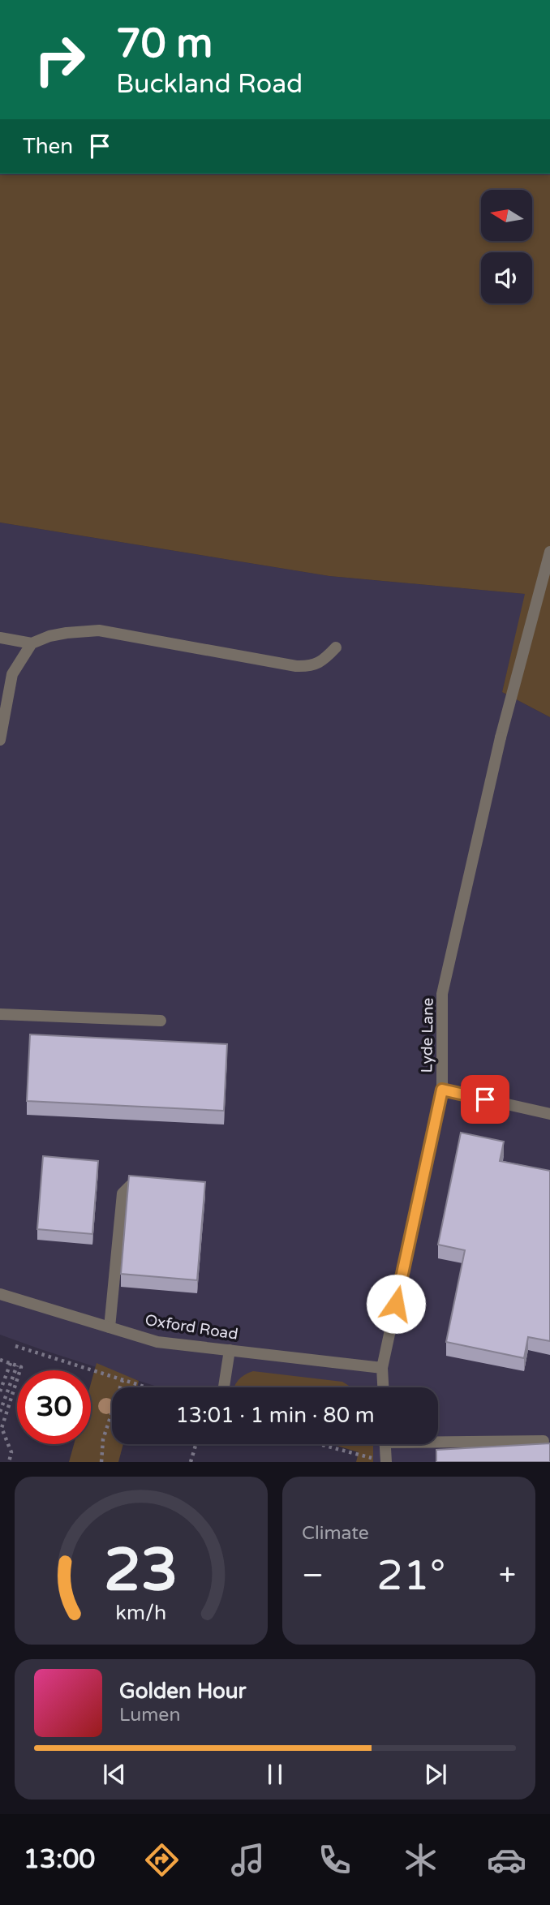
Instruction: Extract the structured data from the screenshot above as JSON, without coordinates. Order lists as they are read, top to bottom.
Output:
{
  "streets": {
    "street": ["Lyde Lane", "Oxford Road"]
  },
  "crossings": [
    ["Lyde Lane", "Oxford Road"]
  ],
  "north": "left",
  "page": {
    "turn": ["70 m", "Buckland Road"],
    "then": "Then",
    "limit": "30",
    "trip": "13:01 · 1 min · 80 m",
    "tile": "Climate",
    "heat": ["−", "21°", "+"],
    "song": ["Golden Hour", "Lumen"],
    "tabs": "13:00",
    "gauge": ["23", "km/h"]
  }
}
